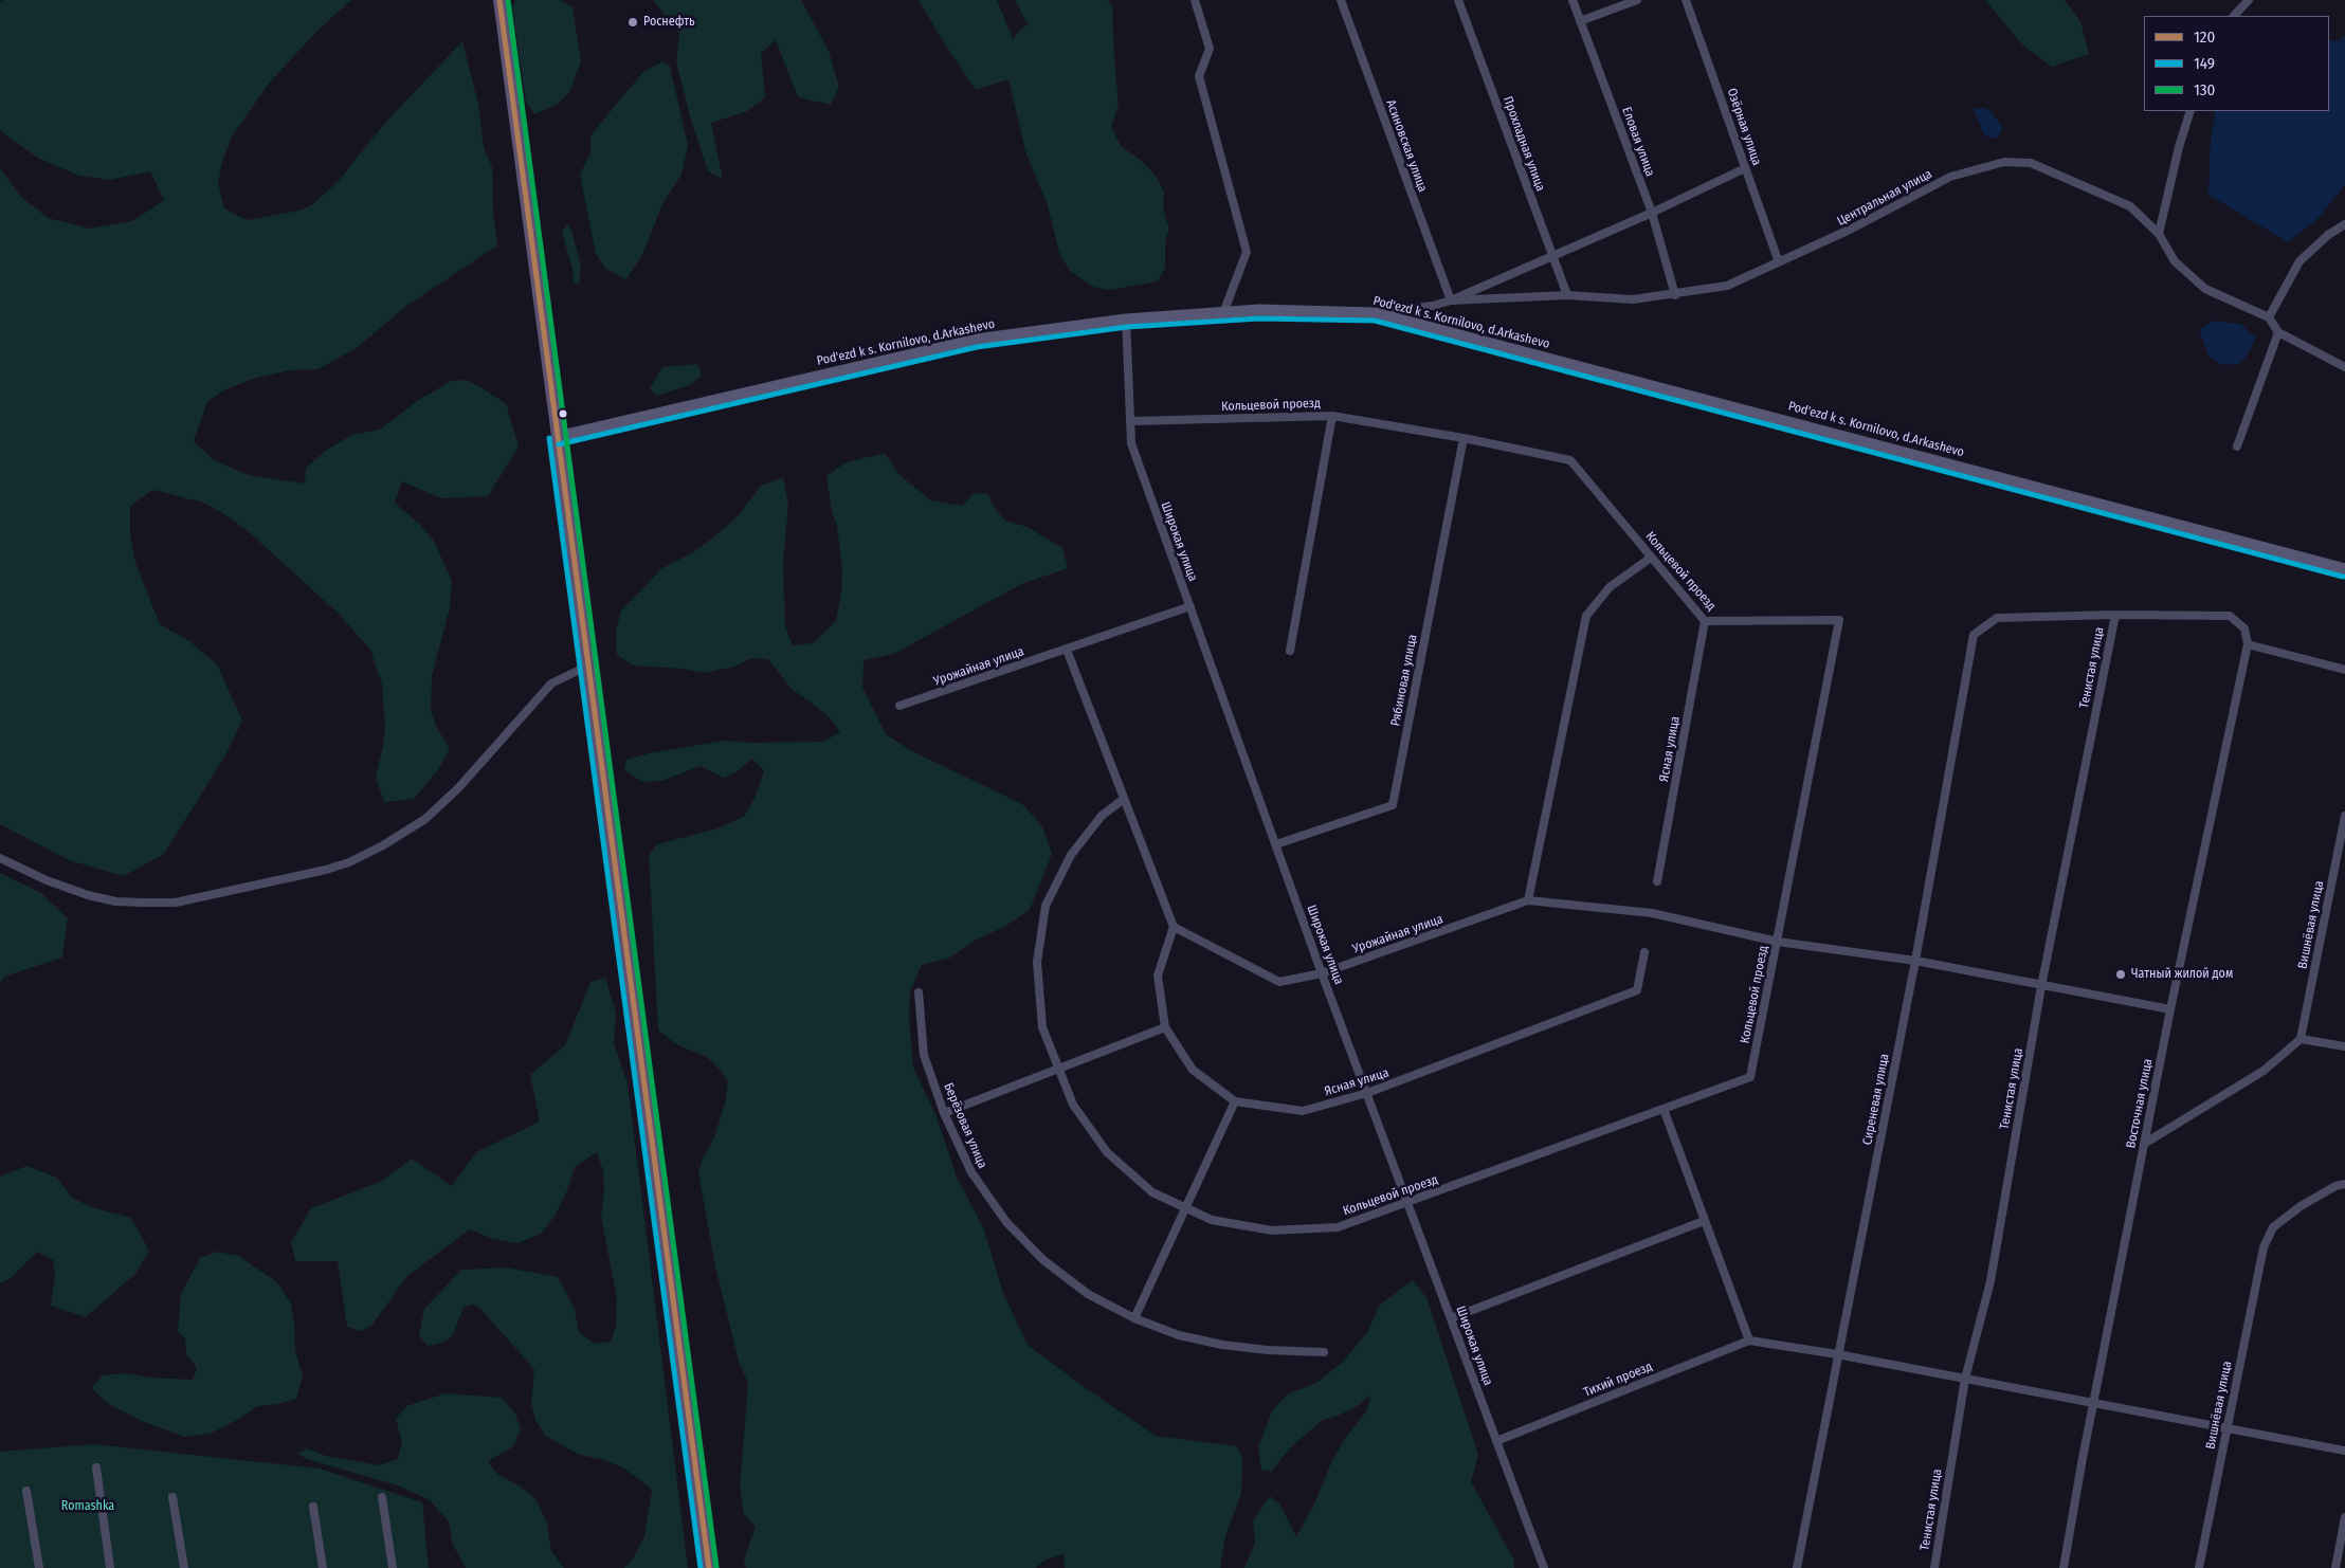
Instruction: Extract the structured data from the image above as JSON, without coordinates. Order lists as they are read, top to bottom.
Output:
{
  "streets": {
    "street": [
      "Озёрная улица",
      "Еловая улица",
      "Прохладная улица",
      "Асиновская улица",
      "Центральная улица",
      "Pod'ezd k s. Kornilovo, d.Arkashevo",
      "Кольцевой проезд",
      "Широкая улица",
      "Урожайная улица",
      "Тенистая улица",
      "Рябиновая улица",
      "Ясная улица",
      "Вишнёвая улица",
      "Сиреневая улица",
      "Восточная улица",
      "Берёзовая улица",
      "Тихий проезд"
    ]
  },
  "crossings": [
    ["Озёрная улица", "Центральная улица"],
    ["Еловая улица", "Центральная улица"],
    ["Прохладная улица", "Центральная улица"],
    ["Асиновская улица", "Центральная улица"],
    ["Центральная улица", "Pod'ezd k s. Kornilovo, d.Arkashevo"],
    ["Pod'ezd k s. Kornilovo, d.Arkashevo", "Широкая улица"],
    ["Кольцевой проезд", "Широкая улица"],
    ["Кольцевой проезд", "Рябиновая улица"],
    ["Кольцевой проезд", "Ясная улица"],
    ["Широкая улица", "Урожайная улица"],
    ["Широкая улица", "Рябиновая улица"],
    ["Широкая улица", "Ясная улица"],
    ["Широкая улица", "Тихий проезд"],
    ["Урожайная улица", "Ясная улица"],
    ["Тенистая улица", "Сиреневая улица"]
  ],
  "parks": ["Romashka"],
  "places": ["Роснефть", "Чатный жилой дом"],
  "lines": ["transit line 120", "transit line 130", "transit line 149"],
  "legend": ["120", "149", "130"]
}
